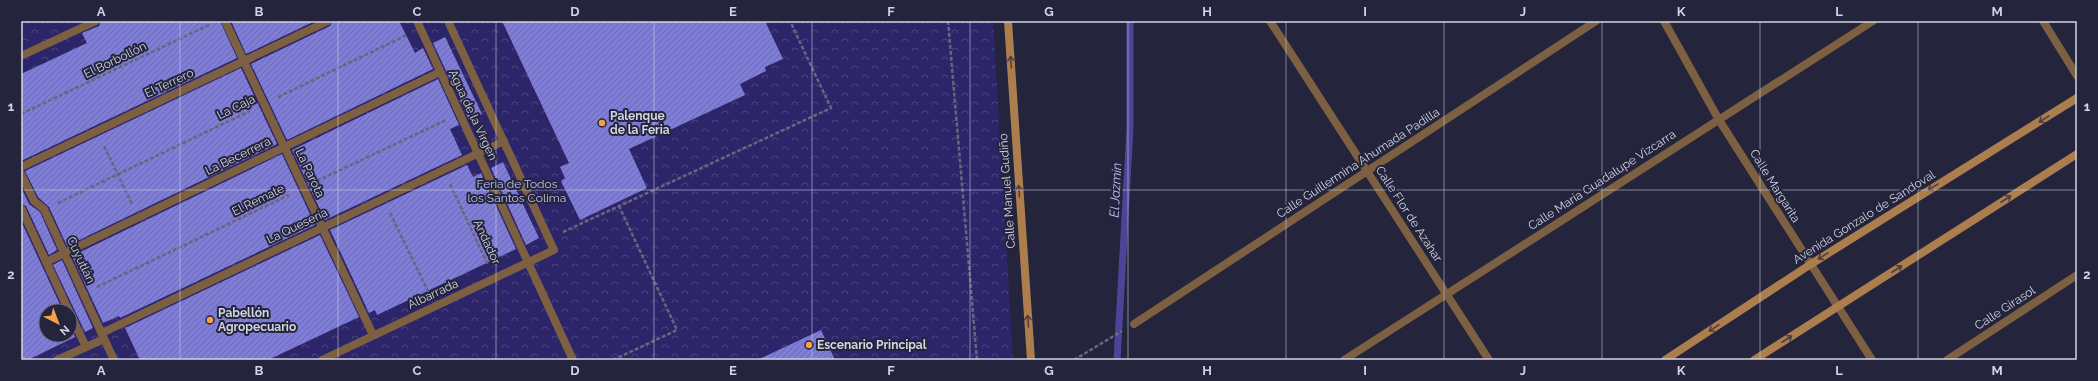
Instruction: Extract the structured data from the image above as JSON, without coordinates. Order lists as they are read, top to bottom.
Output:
{
  "streets": {
    "main road": ["Calle Manuel Gudiño", "Avenida Gonzalo de Sandoval"],
    "street": [
      "El Terrero",
      "Agua de la Virgen",
      "La Becerrera",
      "Calle Guillermina Ahumada Padilla",
      "La Parota",
      "Calle María Guadalupe Vizcarra",
      "Calle Margarita",
      "Calle Flor de Azahar",
      "La Quesería",
      "Cuyutlán",
      "Albarrada",
      "Calle Girasol"
    ],
    "path": [
      "El Borbollón",
      "La Caja",
      "El Remate",
      "Andador"
    ]
  },
  "crossings": [
    ["El Terrero", "La Parota"],
    ["La Caja", "Agua de la Virgen"],
    ["La Caja", "La Parota"],
    ["La Caja", "Cuyutlán"],
    ["Agua de la Virgen", "La Becerrera"],
    ["Agua de la Virgen", "El Remate"],
    ["Agua de la Virgen", "La Quesería"],
    ["Agua de la Virgen", "Albarrada"],
    ["La Becerrera", "La Parota"],
    ["La Becerrera", "Cuyutlán"],
    ["Calle Guillermina Ahumada Padilla", "Calle Flor de Azahar"],
    ["La Parota", "El Remate"],
    ["La Parota", "La Quesería"],
    ["La Parota", "Albarrada"],
    ["Calle María Guadalupe Vizcarra", "Calle Margarita"],
    ["Calle María Guadalupe Vizcarra", "Calle Flor de Azahar"],
    ["Calle Margarita", "Avenida Gonzalo de Sandoval"],
    ["El Remate", "Cuyutlán"],
    ["La Quesería", "Andador"],
    ["La Quesería", "Cuyutlán"],
    ["Andador", "Albarrada"]
  ],
  "one_way": ["Calle Manuel Gudiño"],
  "water": ["El Jazmín"],
  "parks": ["Feria de Todos los Santos Colima"],
  "places": ["Palenque de la Feria", "Pabellón Agropecuario", "Escenario Principal"],
  "north": "bottom right",
  "grid": {
    "columns": [
      "A",
      "B",
      "C",
      "D",
      "E",
      "F",
      "G",
      "H",
      "I",
      "J",
      "K",
      "L",
      "M"
    ],
    "rows": ["1", "2"]
  }
}
